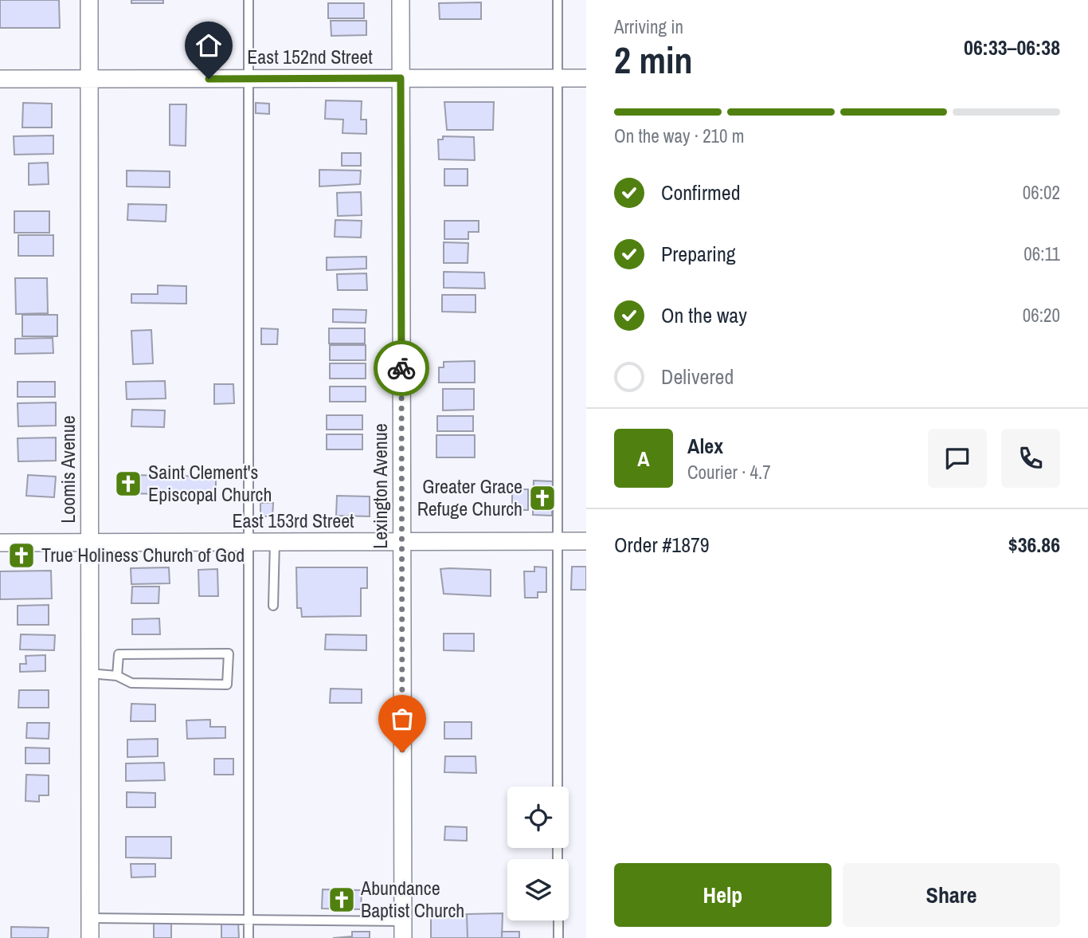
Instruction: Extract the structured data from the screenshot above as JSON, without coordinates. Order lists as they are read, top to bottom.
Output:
{
  "streets": {
    "street": [
      "East 152nd Street",
      "Loomis Avenue",
      "Lexington Avenue",
      "East 153rd Street"
    ]
  },
  "crossings": [
    ["East 152nd Street", "Loomis Avenue"],
    ["East 152nd Street", "Lexington Avenue"],
    ["Loomis Avenue", "East 153rd Street"],
    ["Lexington Avenue", "East 153rd Street"]
  ],
  "places": {
    "church": [
      "Saint Clement's Episcopal Church",
      "Greater Grace Refuge Church",
      "True Holiness Church of God",
      "Abundance Baptist Church"
    ]
  },
  "page": {
    "heading": ["2 min", "Arriving in", "06:33–06:38"],
    "panel": [
      "Alex",
      "Courier · 4.7",
      "Order #1879",
      "$36.86"
    ],
    "bar": "On the way · 210 m",
    "list": [
      ["Confirmed", "06:02"],
      ["Preparing", "06:11"],
      ["On the way", "06:20"],
      "Delivered"
    ],
    "round": "A",
    "buttons": ["Help", "Share"]
  }
}
